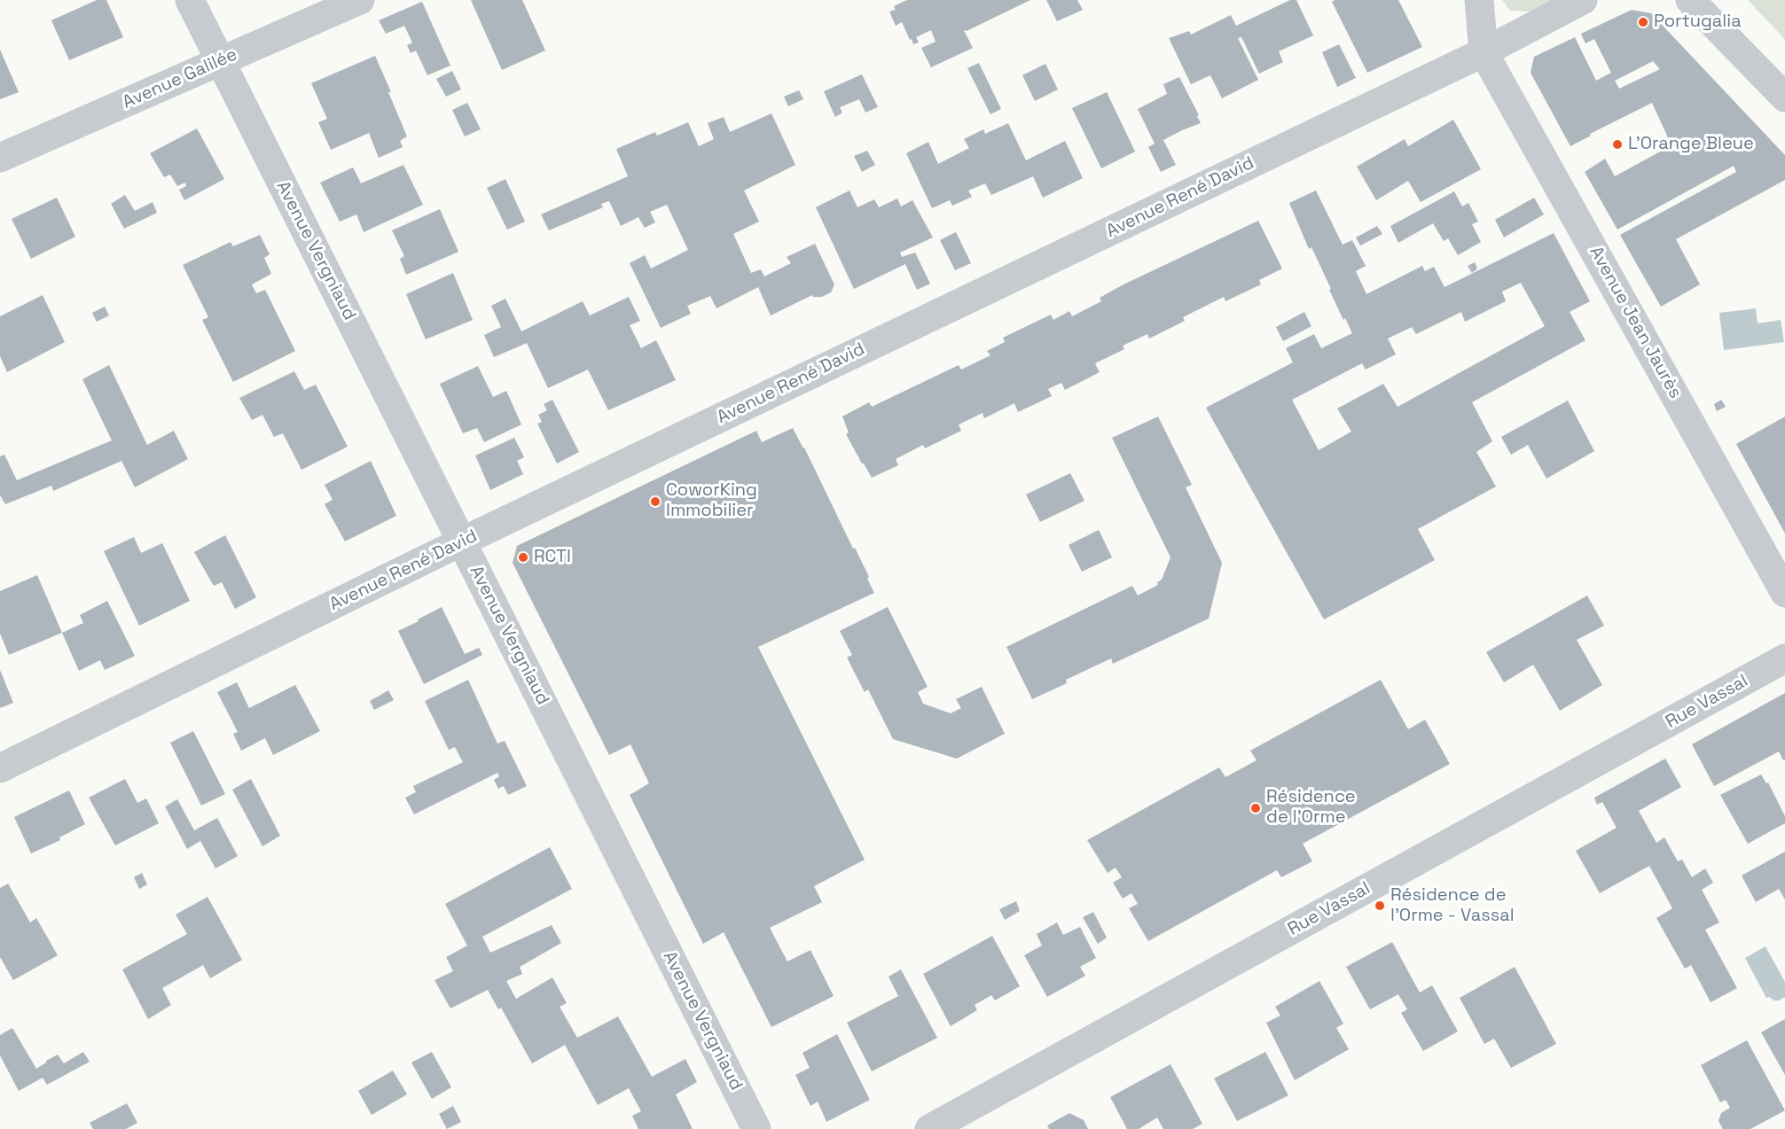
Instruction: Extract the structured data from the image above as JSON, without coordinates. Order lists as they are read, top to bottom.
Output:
{
  "streets": {
    "street": [
      "Avenue Galilée",
      "Avenue René David",
      "Avenue Vergniaud",
      "Avenue Jean Jaurès",
      "Rue Vassal"
    ]
  },
  "crossings": [
    ["Avenue Galilée", "Avenue Vergniaud"],
    ["Avenue René David", "Avenue Vergniaud"],
    ["Avenue René David", "Avenue Jean Jaurès"]
  ],
  "places": [
    "Portugalia",
    "L'Orange Bleue",
    "CoworKing Immobilier",
    "RCTI",
    "Résidence de l'Orme",
    "Résidence de l'Orme - Vassal"
  ]
}
